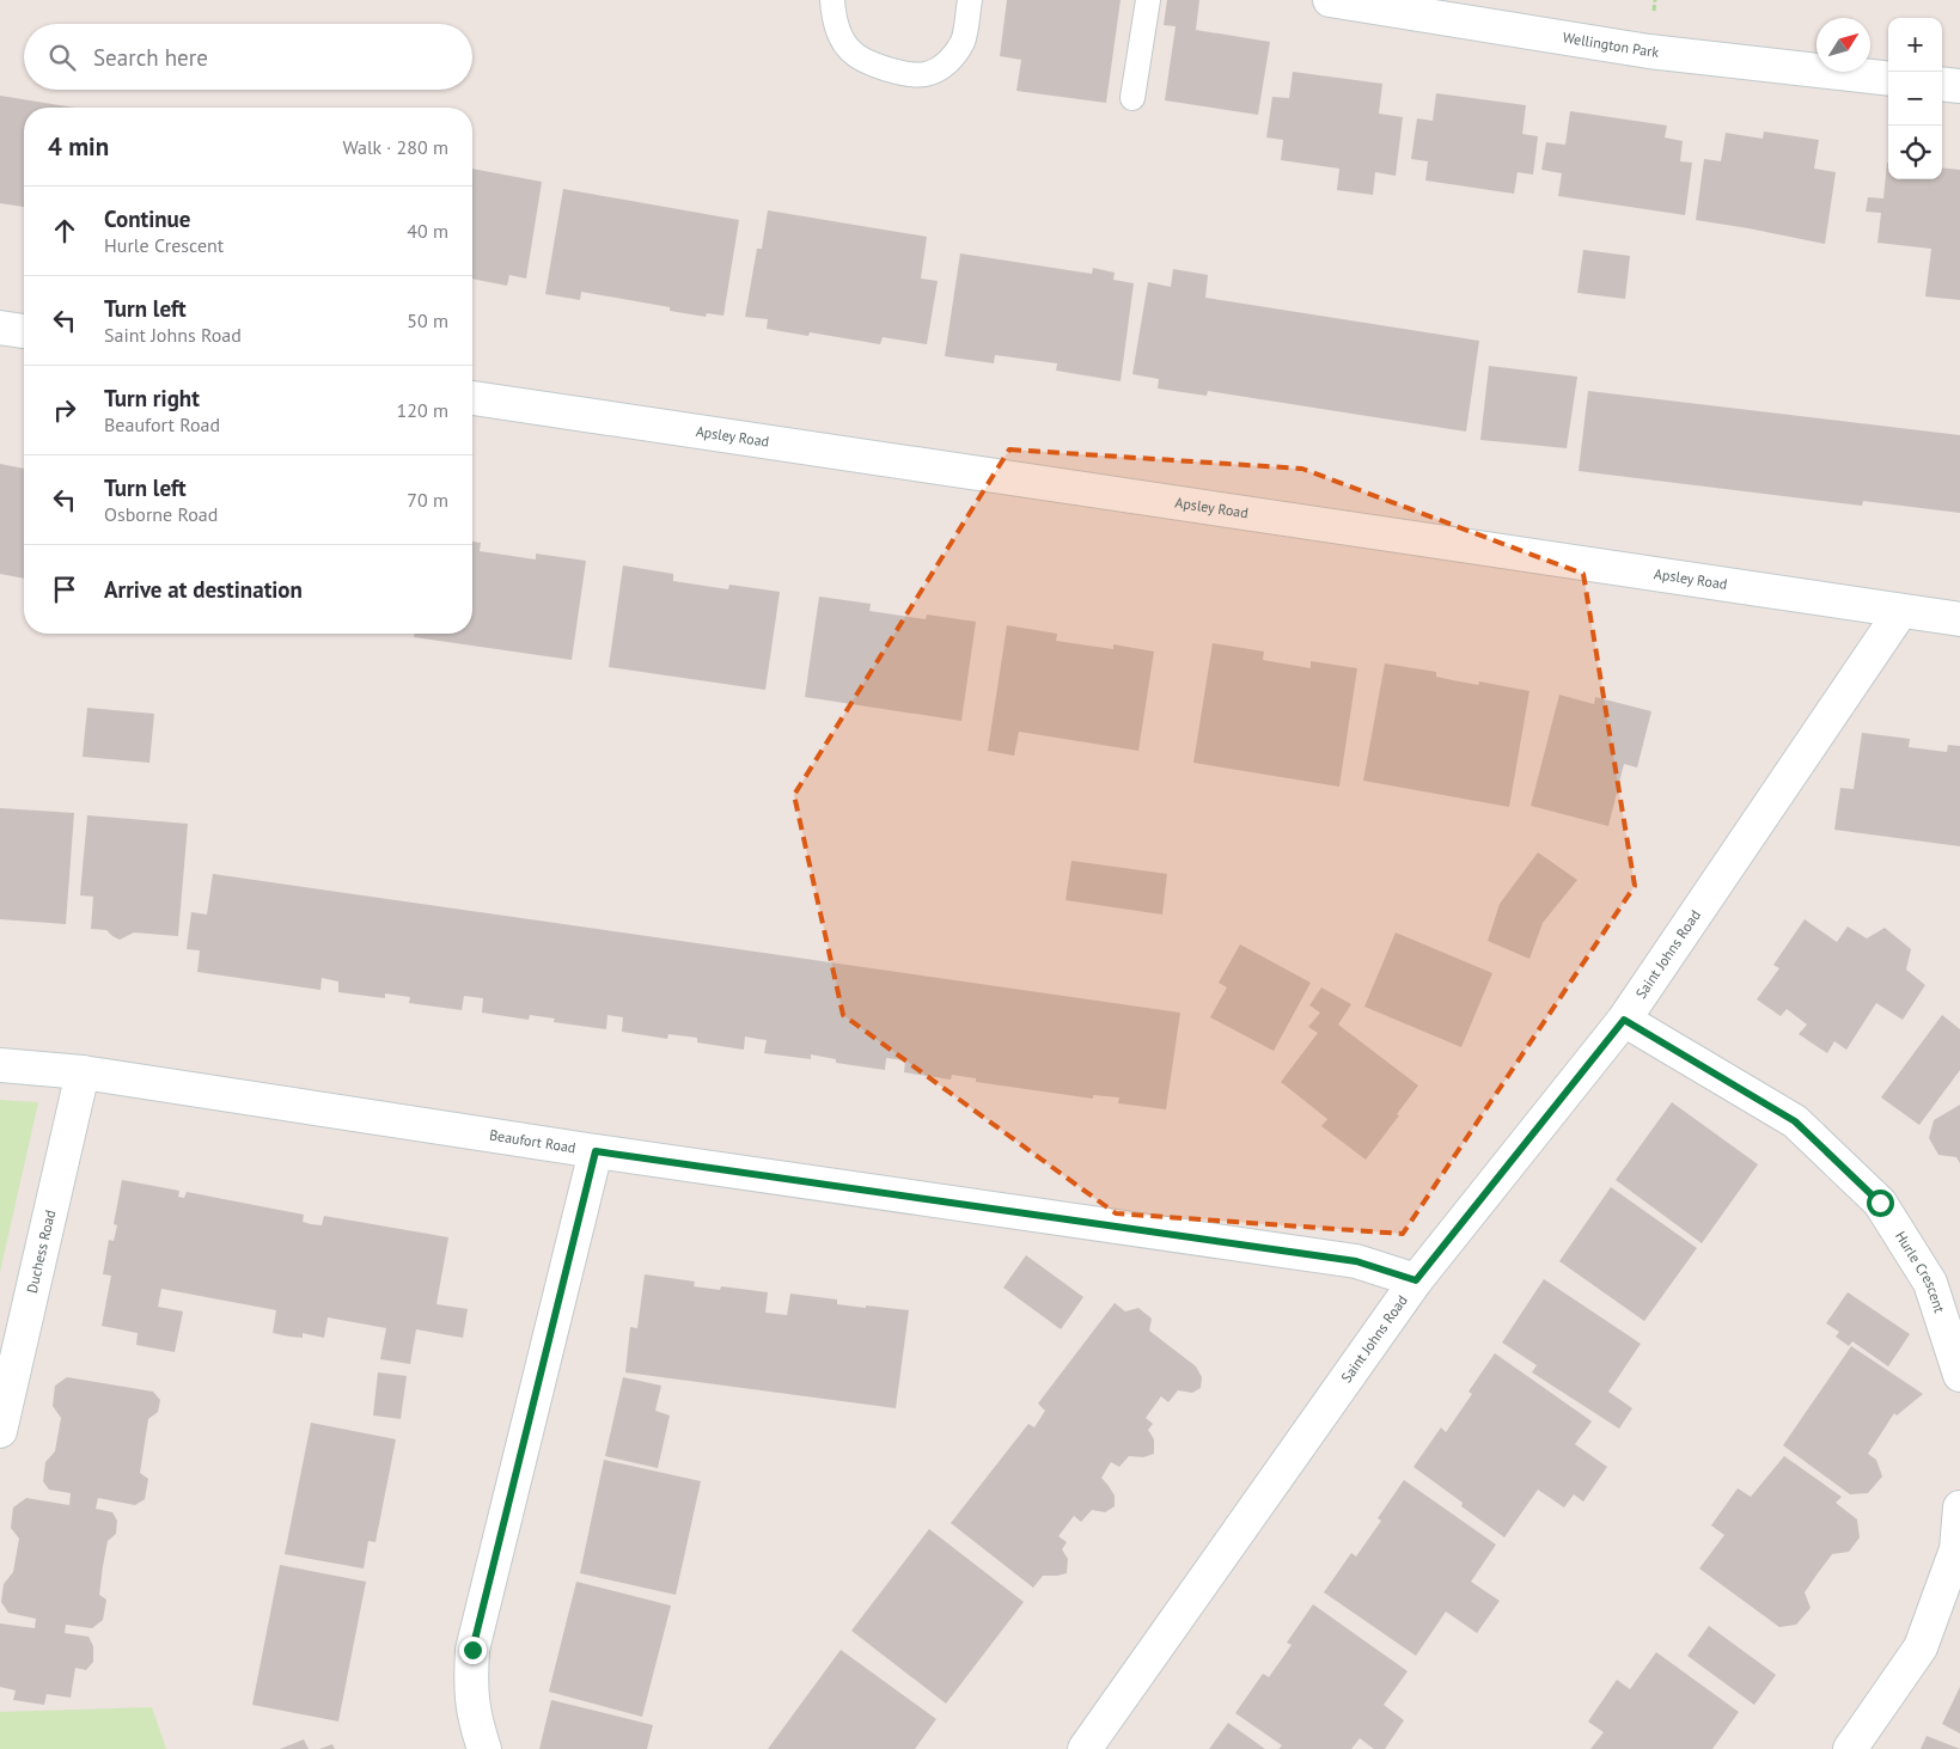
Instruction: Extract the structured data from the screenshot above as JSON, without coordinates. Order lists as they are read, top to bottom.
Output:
{
  "streets": {
    "street": [
      "Wellington Park",
      "Apsley Road",
      "Saint Johns Road",
      "Beaufort Road",
      "Duchess Road",
      "Hurle Crescent"
    ]
  },
  "crossings": [
    ["Apsley Road", "Saint Johns Road"],
    ["Saint Johns Road", "Beaufort Road"],
    ["Saint Johns Road", "Hurle Crescent"],
    ["Beaufort Road", "Duchess Road"]
  ],
  "north": "top right",
  "page": {
    "map_buttons": ["+", "−"],
    "search": "Search here",
    "heading": ["4 min", "Walk · 280 m"],
    "list": [
      ["Continue", "Hurle Crescent", "40 m"],
      ["Turn left", "Saint Johns Road", "50 m"],
      ["Turn right", "Beaufort Road", "120 m"],
      ["Turn left", "Osborne Road", "70 m"],
      "Arrive at destination"
    ]
  }
}
